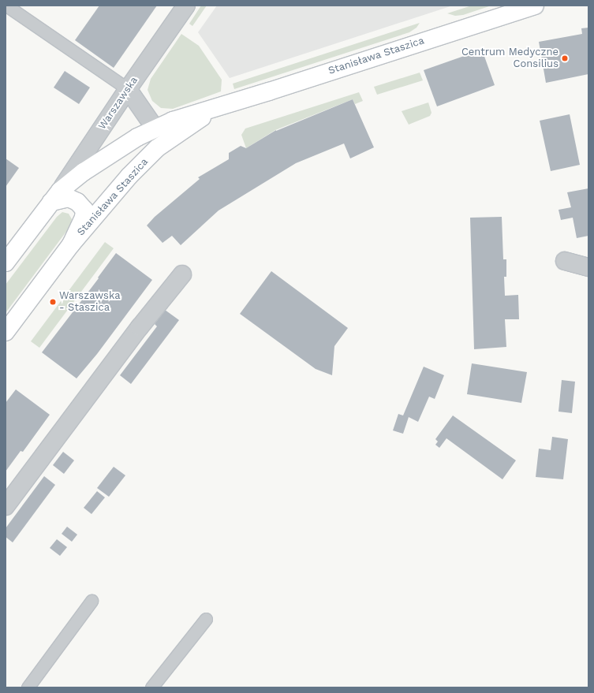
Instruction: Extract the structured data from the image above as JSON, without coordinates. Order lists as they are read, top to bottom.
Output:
{
  "streets": {
    "main road": ["Stanisława Staszica", "Warszawska"]
  },
  "crossings": [
    ["Stanisława Staszica", "Warszawska"]
  ],
  "places": ["Centrum Medyczne Consilius", "Warszawska - Staszica"]
}
